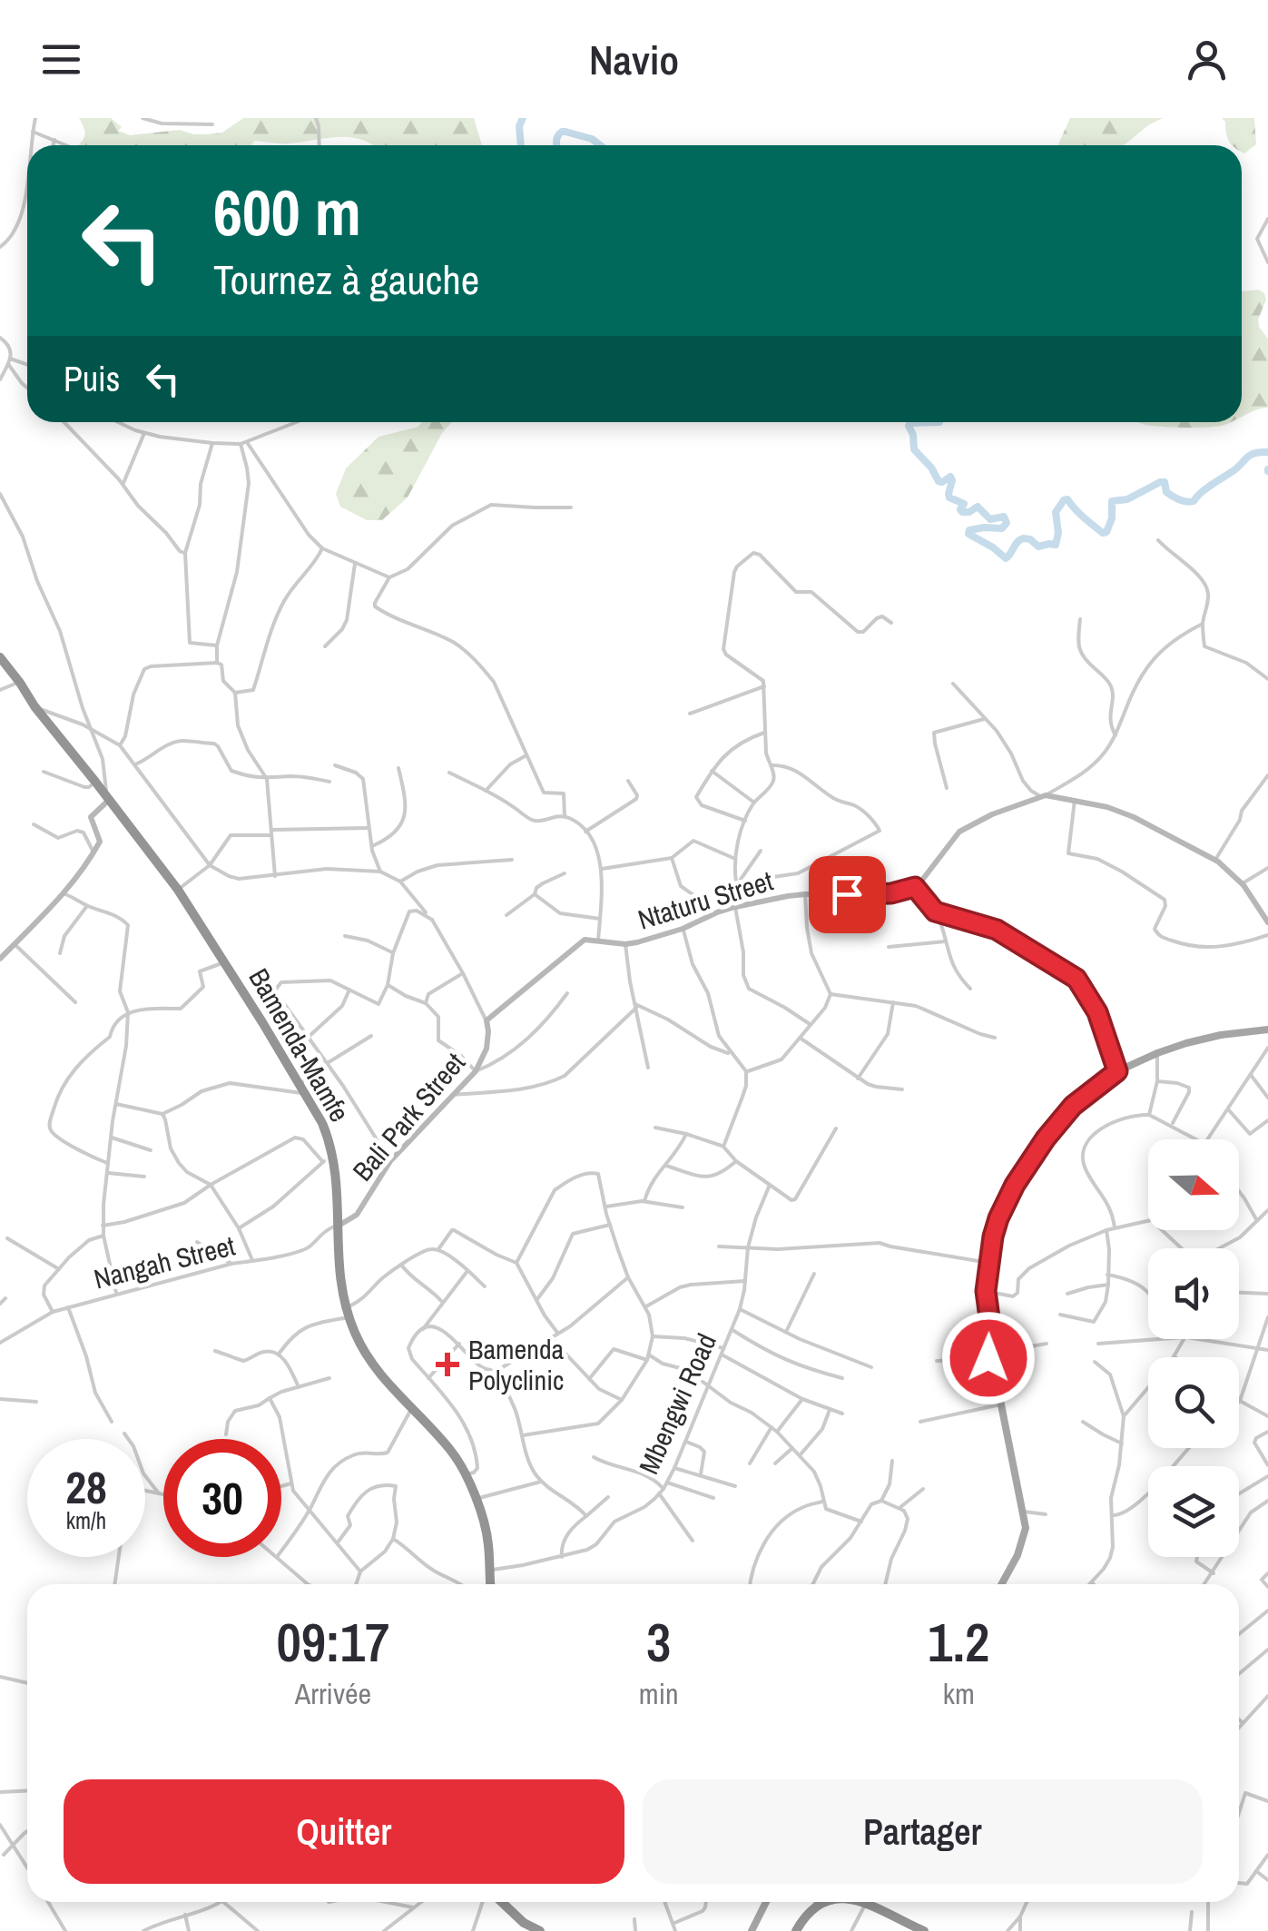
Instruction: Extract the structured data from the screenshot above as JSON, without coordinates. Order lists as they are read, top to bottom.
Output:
{
  "streets": {
    "highway": ["Bamenda-Mamfe"],
    "street": [
      "Ntaturu Street",
      "Bali Park Street",
      "Nangah Street",
      "Mbengwi Road"
    ]
  },
  "crossings": [
    ["Bamenda-Mamfe", "Bali Park Street"],
    ["Bamenda-Mamfe", "Nangah Street"],
    ["Bamenda-Mamfe", "Mbengwi Road"],
    ["Bali Park Street", "Nangah Street"]
  ],
  "places": {
    "health": ["Bamenda Polyclinic"]
  },
  "north": "right",
  "page": {
    "header": "Navio",
    "turn": ["600 m", "Tournez à gauche"],
    "then": "Puis",
    "speed": "28 km/h",
    "limit": "30",
    "eta": [
      "09:17",
      "Arrivée",
      "3",
      "min",
      "1.2",
      "km"
    ],
    "buttons": ["Quitter", "Partager"]
  }
}
